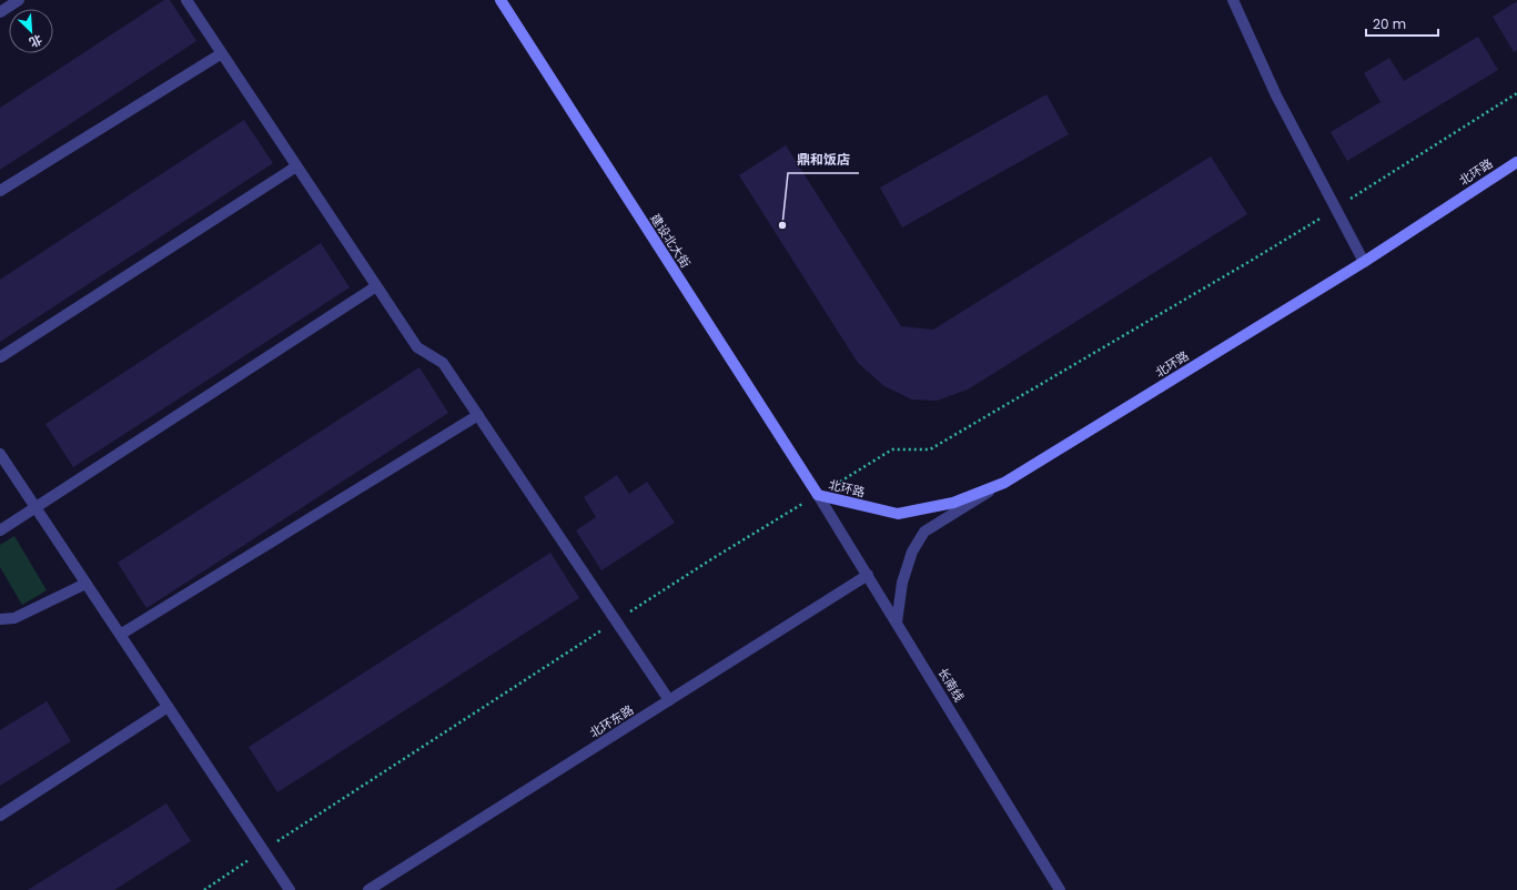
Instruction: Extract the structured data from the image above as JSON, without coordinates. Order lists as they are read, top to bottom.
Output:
{
  "streets": {
    "main road": ["北环路", "建设北大街"],
    "street": ["长南线", "北环东路"]
  },
  "crossings": [
    ["北环路", "建设北大街"],
    ["北环路", "长南线"],
    ["建设北大街", "长南线"],
    ["长南线", "北环东路"]
  ],
  "places": ["鼎和饭店"],
  "scale_bar": "20 m",
  "north": "bottom right"
}
